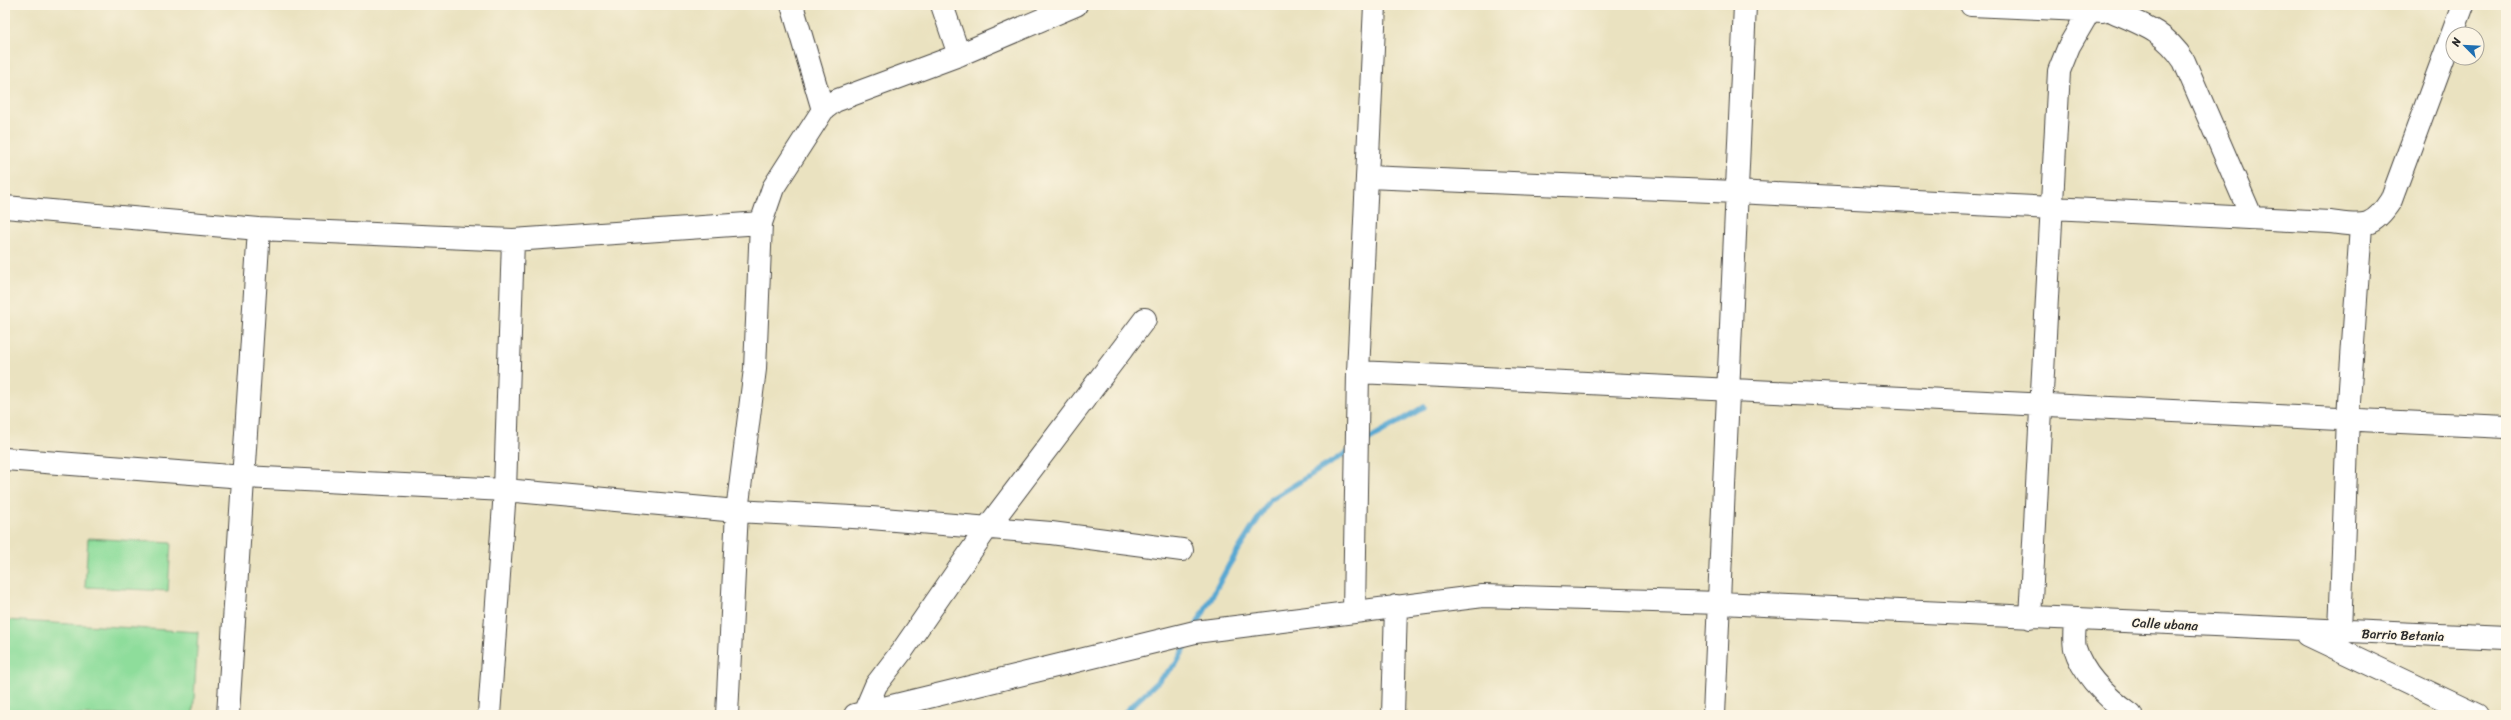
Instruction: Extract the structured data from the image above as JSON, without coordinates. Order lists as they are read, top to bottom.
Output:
{
  "streets": {
    "street": ["Calle ubana", "Barrio Betania"]
  },
  "crossings": [
    ["Calle ubana", "Barrio Betania"]
  ],
  "north": "top left"
}
